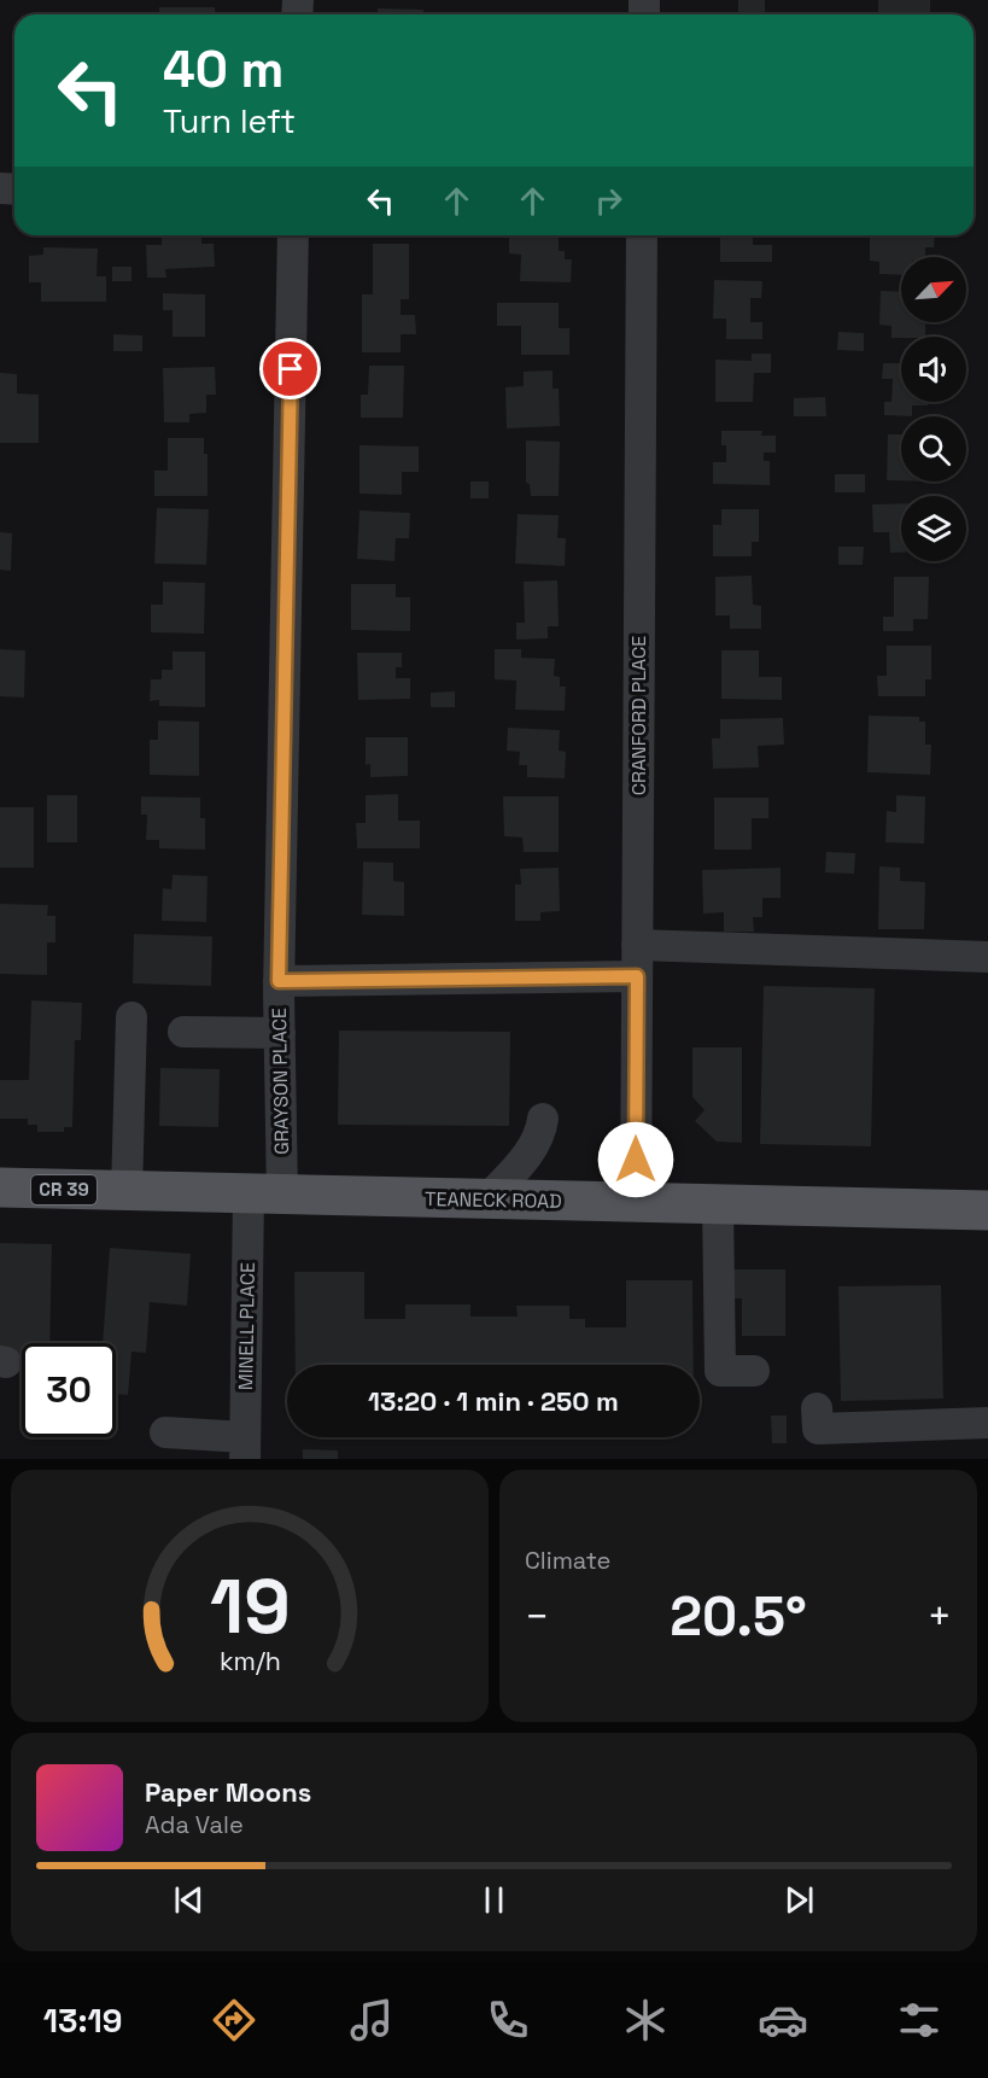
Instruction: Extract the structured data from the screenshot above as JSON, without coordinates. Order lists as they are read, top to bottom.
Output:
{
  "streets": {
    "main road": ["CR 39", "TEANECK ROAD"],
    "street": ["CRANFORD PLACE", "GRAYSON PLACE", "MINELL PLACE"]
  },
  "crossings": [
    ["CRANFORD PLACE", "TEANECK ROAD"],
    ["GRAYSON PLACE", "TEANECK ROAD"],
    ["GRAYSON PLACE", "MINELL PLACE"],
    ["TEANECK ROAD", "MINELL PLACE"]
  ],
  "north": "top right",
  "page": {
    "turn": ["40 m", "Turn left"],
    "limit": "30",
    "trip": "13:20 · 1 min · 250 m",
    "tile": "Climate",
    "heat": ["−", "20.5°", "+"],
    "song": ["Paper Moons", "Ada Vale"],
    "tabs": "13:19",
    "gauge": ["19", "km/h"]
  }
}
